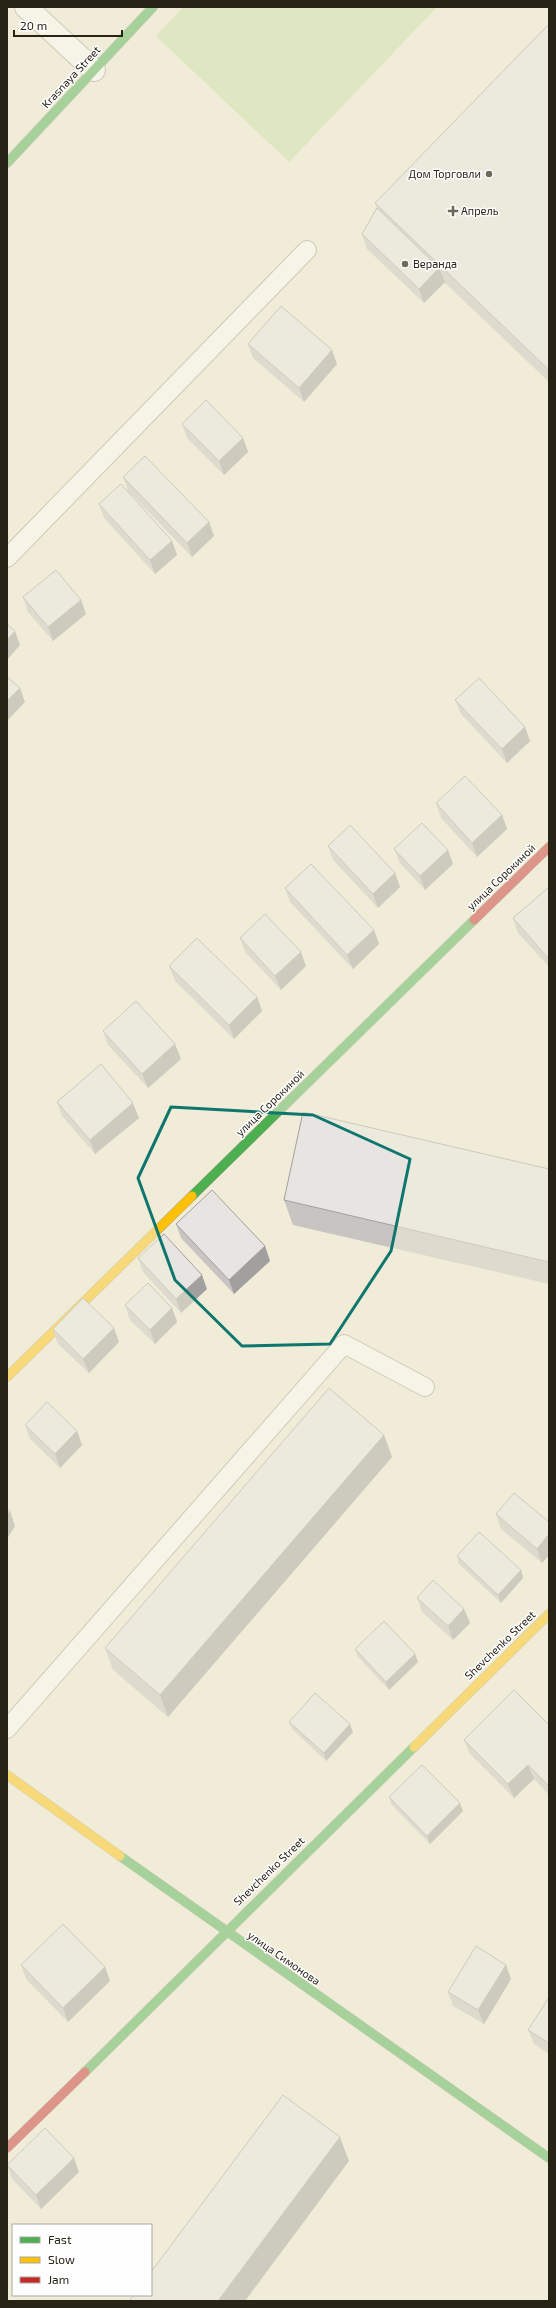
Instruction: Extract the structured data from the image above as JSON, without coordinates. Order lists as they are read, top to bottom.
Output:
{
  "streets": {
    "street": [
      "Krasnaya Street",
      "улица Сорокиной",
      "Shevchenko Street",
      "улица Симонова"
    ]
  },
  "crossings": [
    ["Shevchenko Street", "улица Симонова"]
  ],
  "places": {
    "other": ["Дом Торговли", "Веранда"],
    "health": ["Апрель"]
  },
  "legend": ["Fast", "Slow", "Jam"],
  "scale_bar": "20 m"
}
